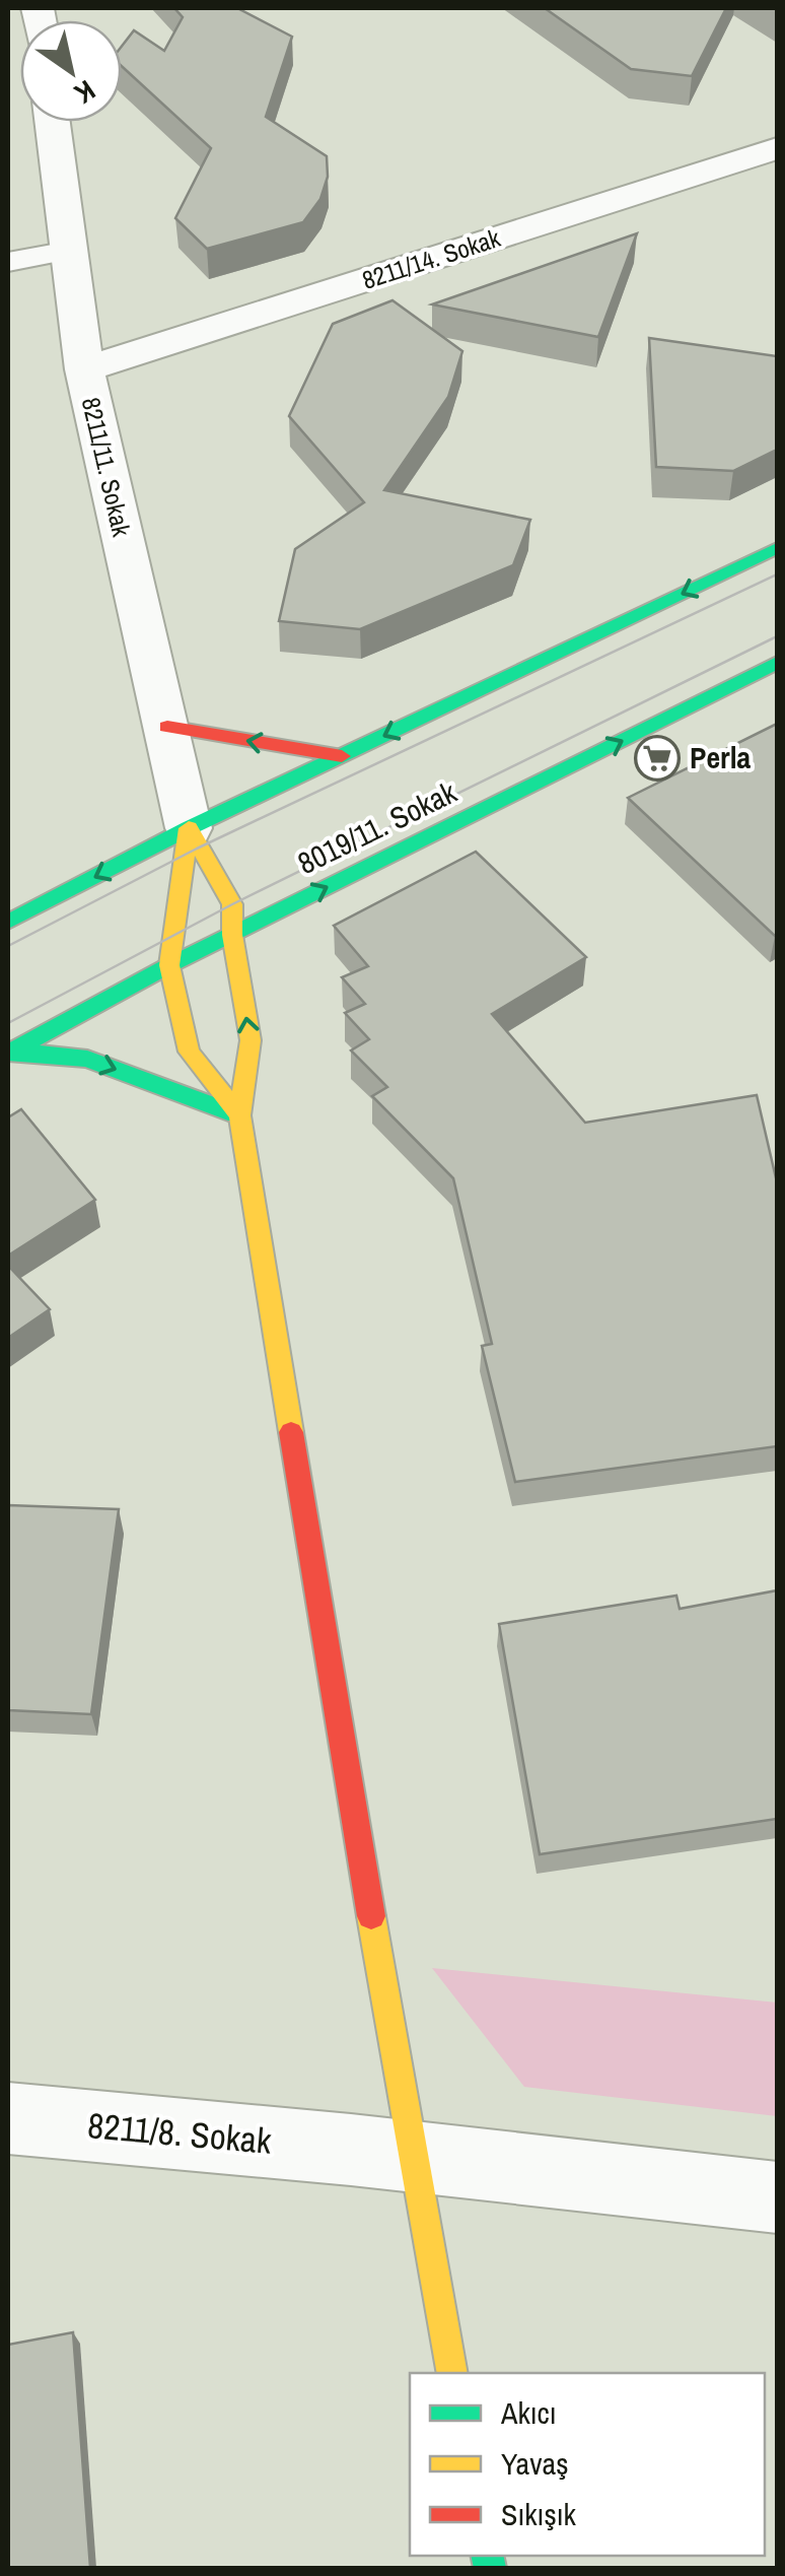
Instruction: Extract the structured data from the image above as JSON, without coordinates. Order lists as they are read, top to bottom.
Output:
{
  "streets": {
    "street": [
      "8211/14. Sokak",
      "8211/11. Sokak",
      "8019/11. Sokak",
      "8211/8. Sokak"
    ]
  },
  "crossings": [
    ["8211/14. Sokak", "8211/11. Sokak"],
    ["8211/11. Sokak", "8019/11. Sokak"]
  ],
  "places": {
    "supermarket": ["Perla"]
  },
  "legend": ["Akıcı", "Yavaş", "Sıkışık"],
  "north": "bottom right"
}
